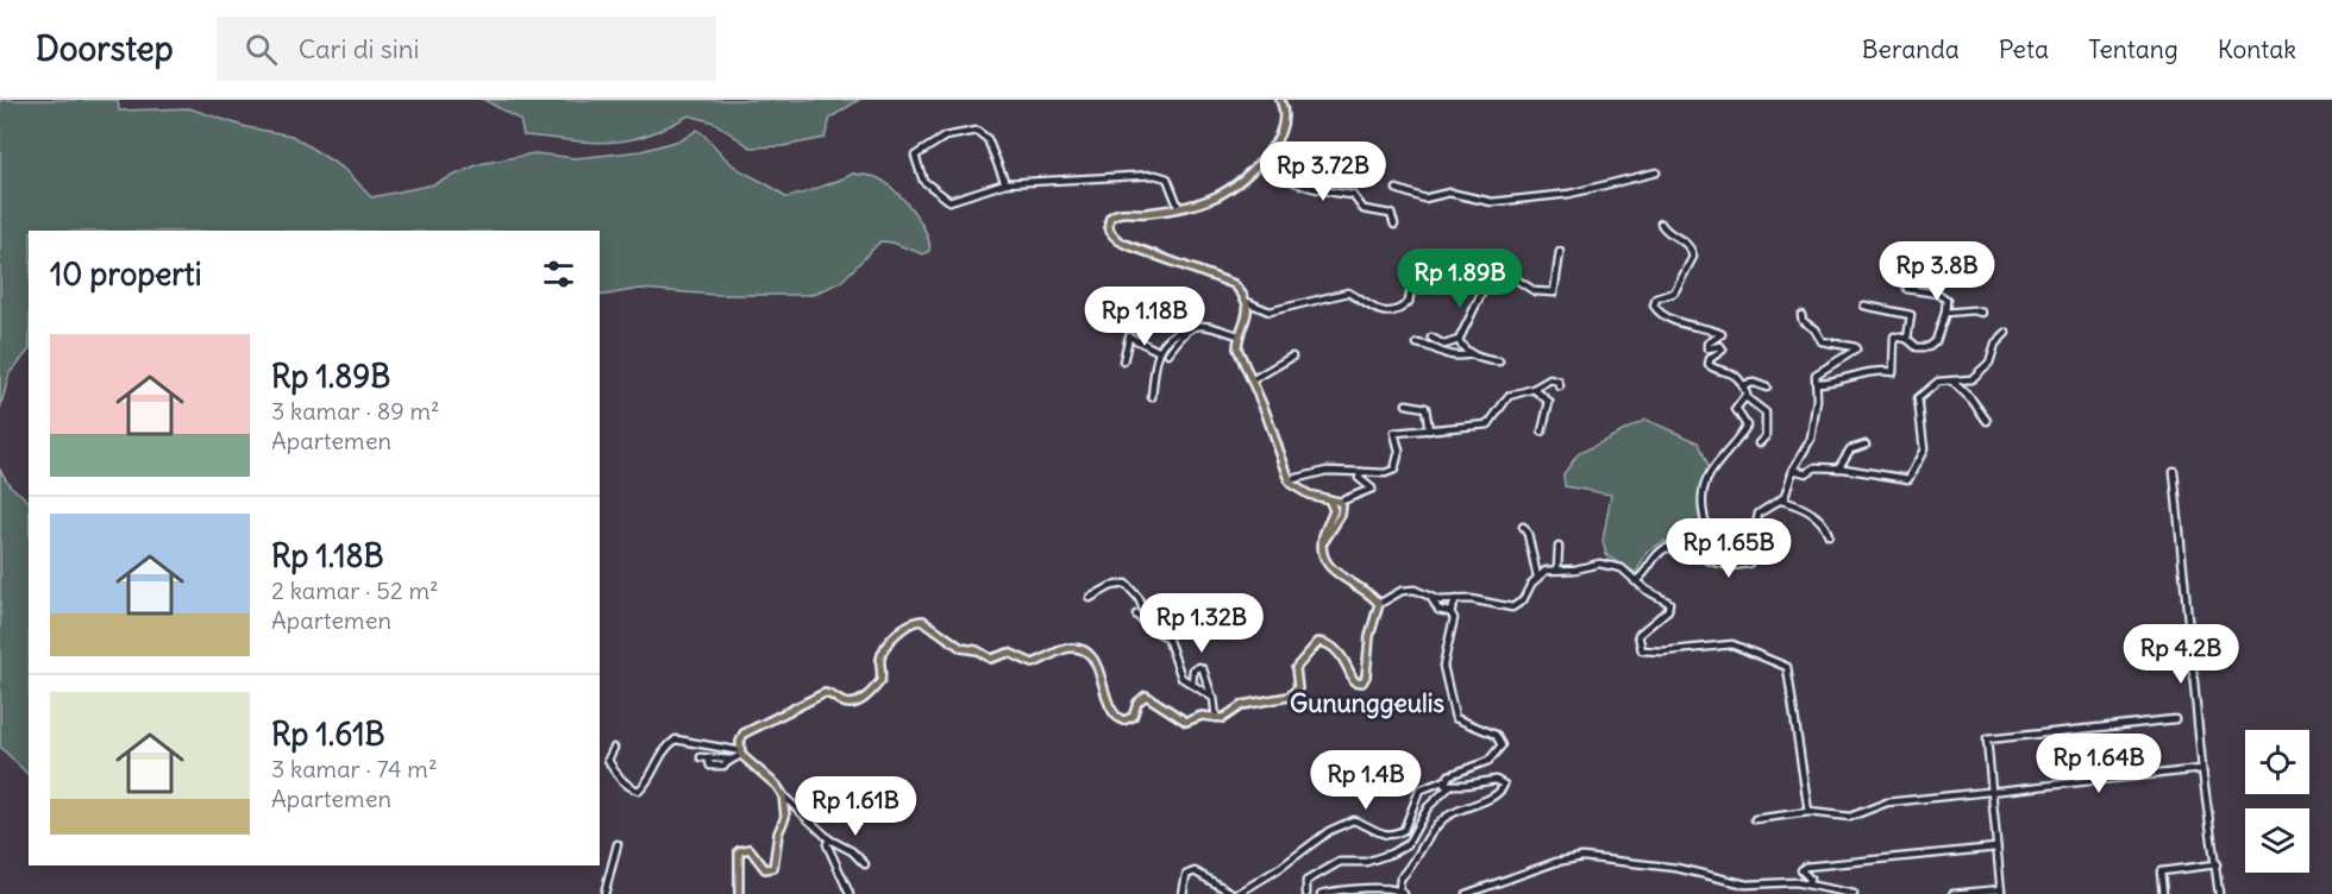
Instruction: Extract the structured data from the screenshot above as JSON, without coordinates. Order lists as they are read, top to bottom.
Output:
{
  "districts": ["Gununggeulis"],
  "page": {
    "header": "Doorstep",
    "search": "Cari di sini",
    "nav": [
      "Beranda",
      "Peta",
      "Tentang",
      "Kontak"
    ],
    "price": [
      "Rp 3.72B",
      "Rp 3.8B",
      "Rp 1.89B",
      "Rp 1.18B",
      "Rp 1.65B",
      "Rp 1.32B",
      "Rp 4.2B",
      "Rp 1.64B",
      "Rp 1.4B",
      "Rp 1.61B"
    ],
    "heading": "10 properti",
    "list": [
      {
        "name": "Rp 1.89B",
        "note": "3 kamar · 89 m² · Apartemen"
      },
      {
        "name": "Rp 1.18B",
        "note": "2 kamar · 52 m² · Apartemen"
      },
      {
        "name": "Rp 1.61B",
        "note": "3 kamar · 74 m² · Apartemen"
      }
    ]
  }
}
